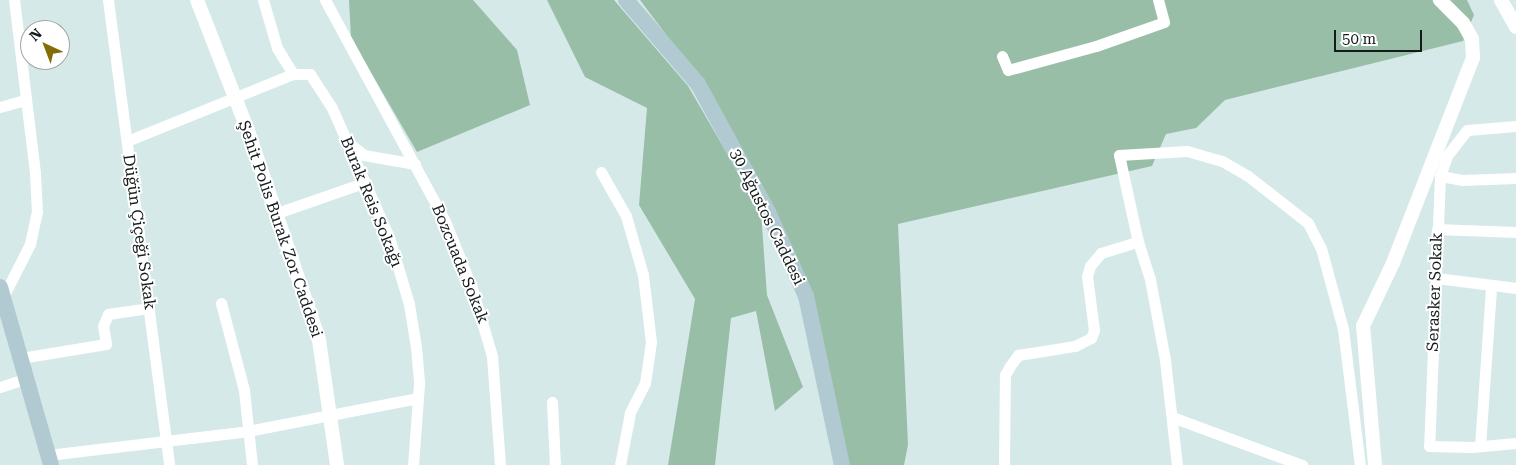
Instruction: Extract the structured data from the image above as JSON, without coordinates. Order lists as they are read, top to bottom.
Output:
{
  "streets": {
    "main road": ["30 Ağustos Caddesi"],
    "street": [
      "Burak Reis Sokağı",
      "Şehit Polis Burak Zor Caddesi",
      "Düğün Çiçeği Sokak",
      "Bozcuada Sokak",
      "Serasker Sokak"
    ]
  },
  "scale_bar": "50 m",
  "north": "top left"
}
